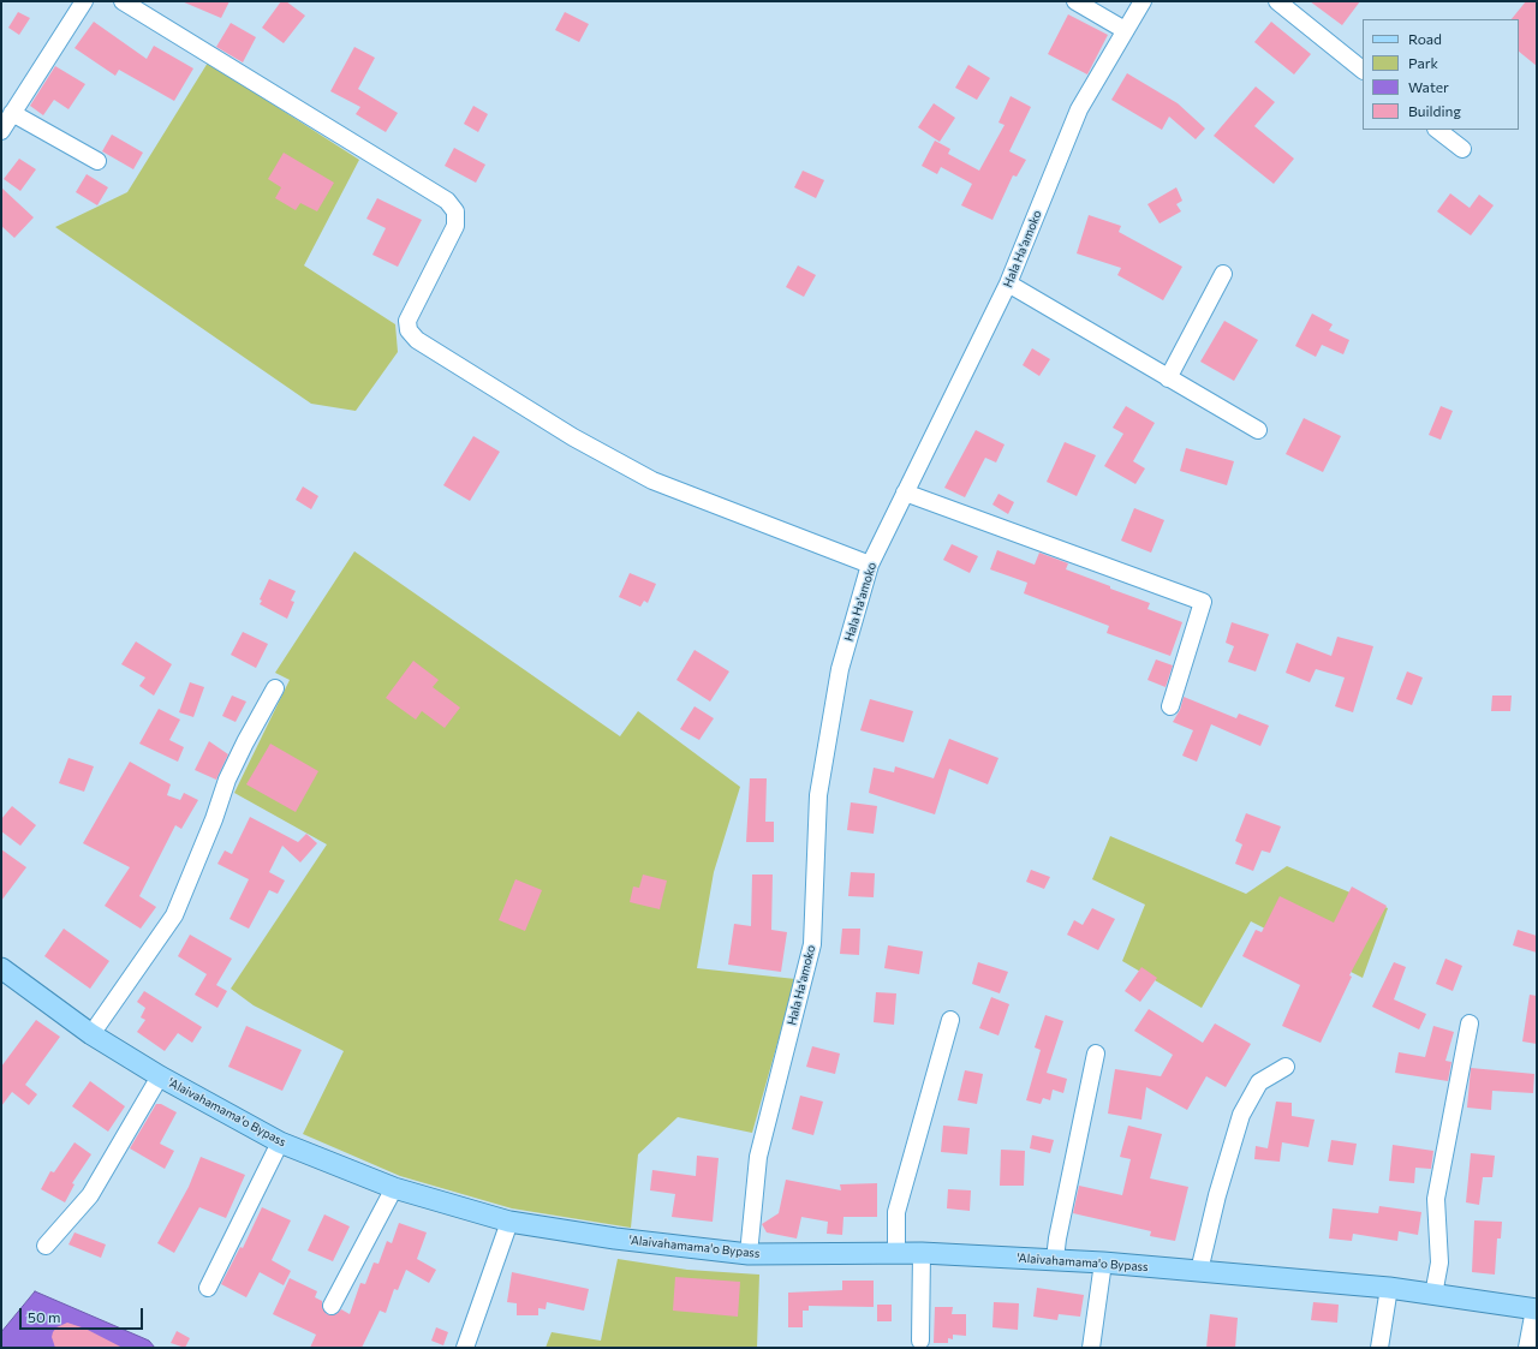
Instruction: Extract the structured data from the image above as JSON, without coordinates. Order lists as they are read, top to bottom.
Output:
{
  "streets": {
    "main road": ["'Alaivahamama'o Bypass"],
    "street": ["Hala Ha'amoko"]
  },
  "crossings": [
    ["Hala Ha'amoko", "'Alaivahamama'o Bypass"]
  ],
  "legend": [
    "Road",
    "Park",
    "Water",
    "Building"
  ],
  "scale_bar": "50 m"
}
